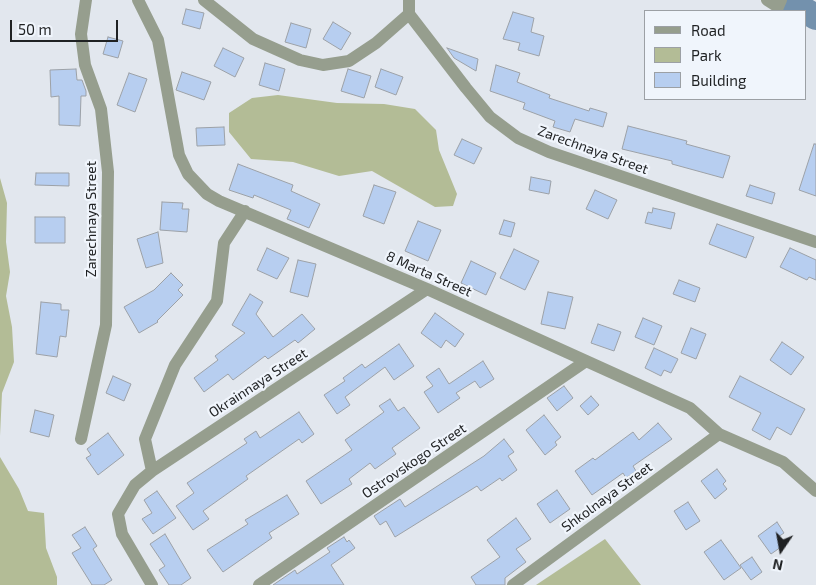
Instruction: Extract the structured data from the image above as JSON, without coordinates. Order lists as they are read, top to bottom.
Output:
{
  "streets": {
    "street": [
      "Zarechnaya Street",
      "8 Marta Street",
      "Okrainnaya Street",
      "Ostrovskogo Street",
      "Shkolnaya Street"
    ]
  },
  "crossings": [
    ["8 Marta Street", "Okrainnaya Street"],
    ["8 Marta Street", "Ostrovskogo Street"],
    ["8 Marta Street", "Shkolnaya Street"]
  ],
  "legend": ["Road", "Park", "Building"],
  "scale_bar": "50 m",
  "north": "bottom"
}
